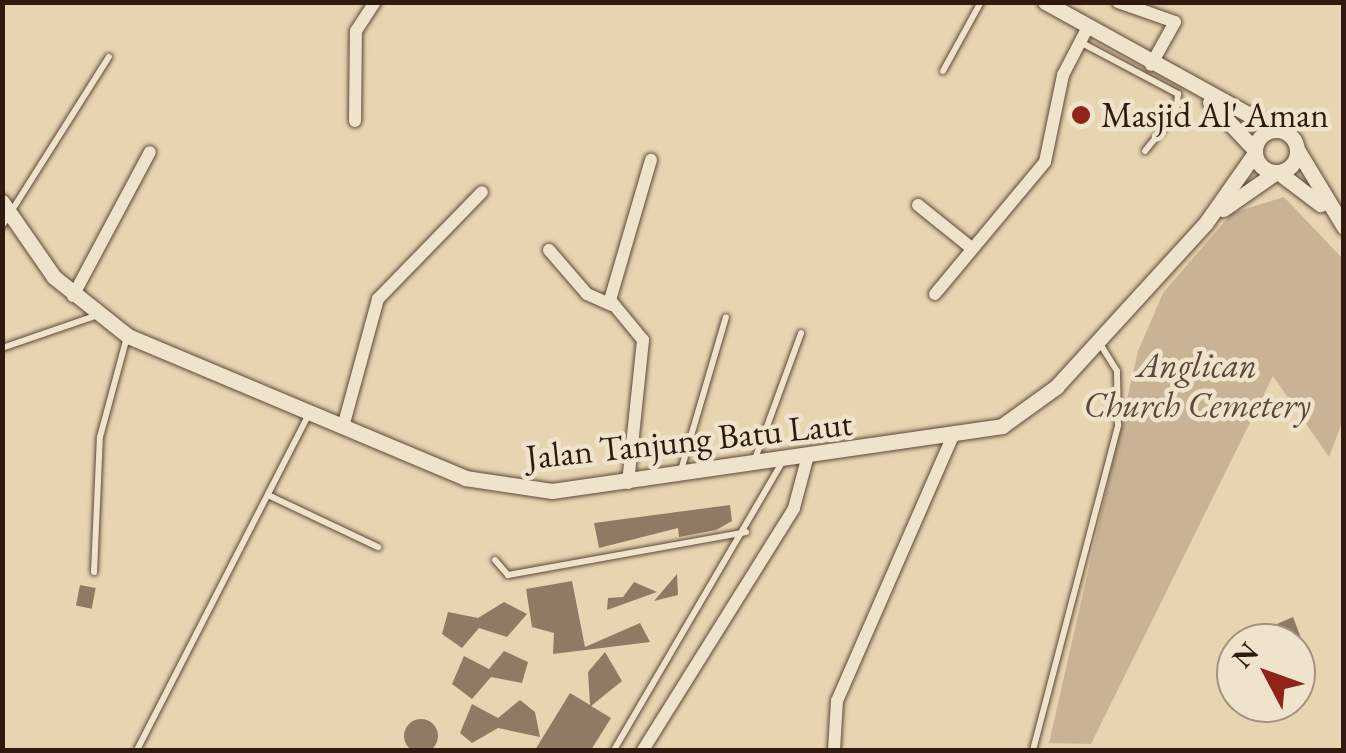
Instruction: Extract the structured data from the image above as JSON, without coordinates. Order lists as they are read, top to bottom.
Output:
{
  "streets": {
    "street": ["Jalan Tanjung Batu Laut"]
  },
  "parks": ["Anglican Church Cemetery"],
  "places": ["Masjid Al' Aman"],
  "north": "top left"
}
